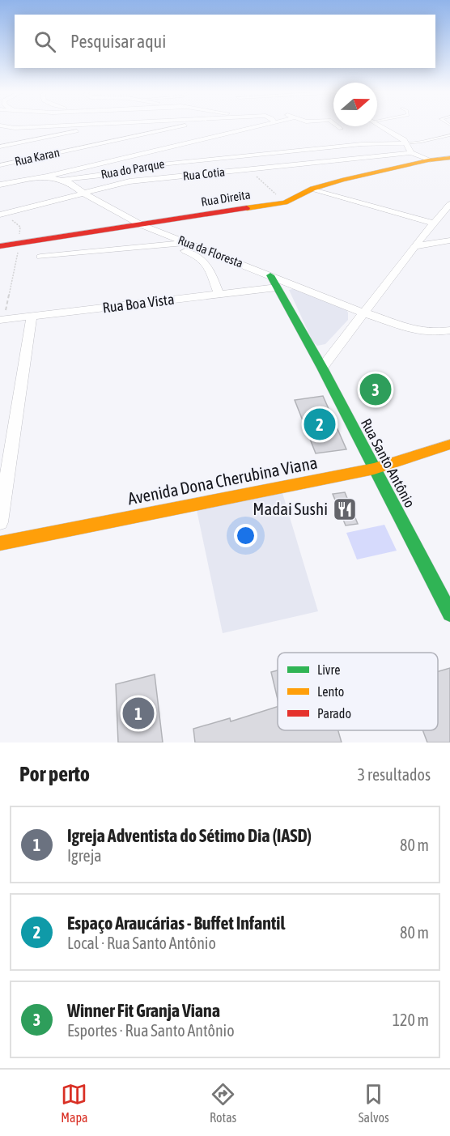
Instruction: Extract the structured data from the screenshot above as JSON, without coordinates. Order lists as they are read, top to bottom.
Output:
{
  "streets": {
    "street": [
      "Rua Karan",
      "Rua do Parque",
      "Rua Cotia",
      "Rua Direita",
      "Rua da Floresta",
      "Rua Boa Vista",
      "Rua Santo Antônio",
      "Avenida Dona Cherubina Viana"
    ]
  },
  "crossings": [
    ["Rua do Parque", "Rua da Floresta"],
    ["Rua Cotia", "Rua da Floresta"],
    ["Rua Direita", "Rua da Floresta"],
    ["Rua da Floresta", "Rua Boa Vista"],
    ["Rua da Floresta", "Rua Santo Antônio"],
    ["Rua Boa Vista", "Rua Santo Antônio"],
    ["Rua Santo Antônio", "Avenida Dona Cherubina Viana"]
  ],
  "places": {
    "restaurant": ["Madai Sushi"]
  },
  "legend": ["Livre", "Lento", "Parado"],
  "north": "right",
  "page": {
    "search": "Pesquisar aqui",
    "pins": ["3", "2", "1"],
    "heading": ["Por perto", "3 resultados"],
    "list": [
      {
        "mark": "1",
        "name": "Igreja Adventista do Sétimo Dia (IASD)",
        "note": "Igreja",
        "value": "80 m"
      },
      {
        "mark": "2",
        "name": "Espaço Araucárias - Buffet Infantil",
        "note": "Local · Rua Santo Antônio",
        "value": "80 m"
      },
      {
        "mark": "3",
        "name": "Winner Fit Granja Viana",
        "note": "Esportes · Rua Santo Antônio",
        "value": "120 m"
      }
    ],
    "nav": ["Mapa", "Rotas", "Salvos"]
  }
}
